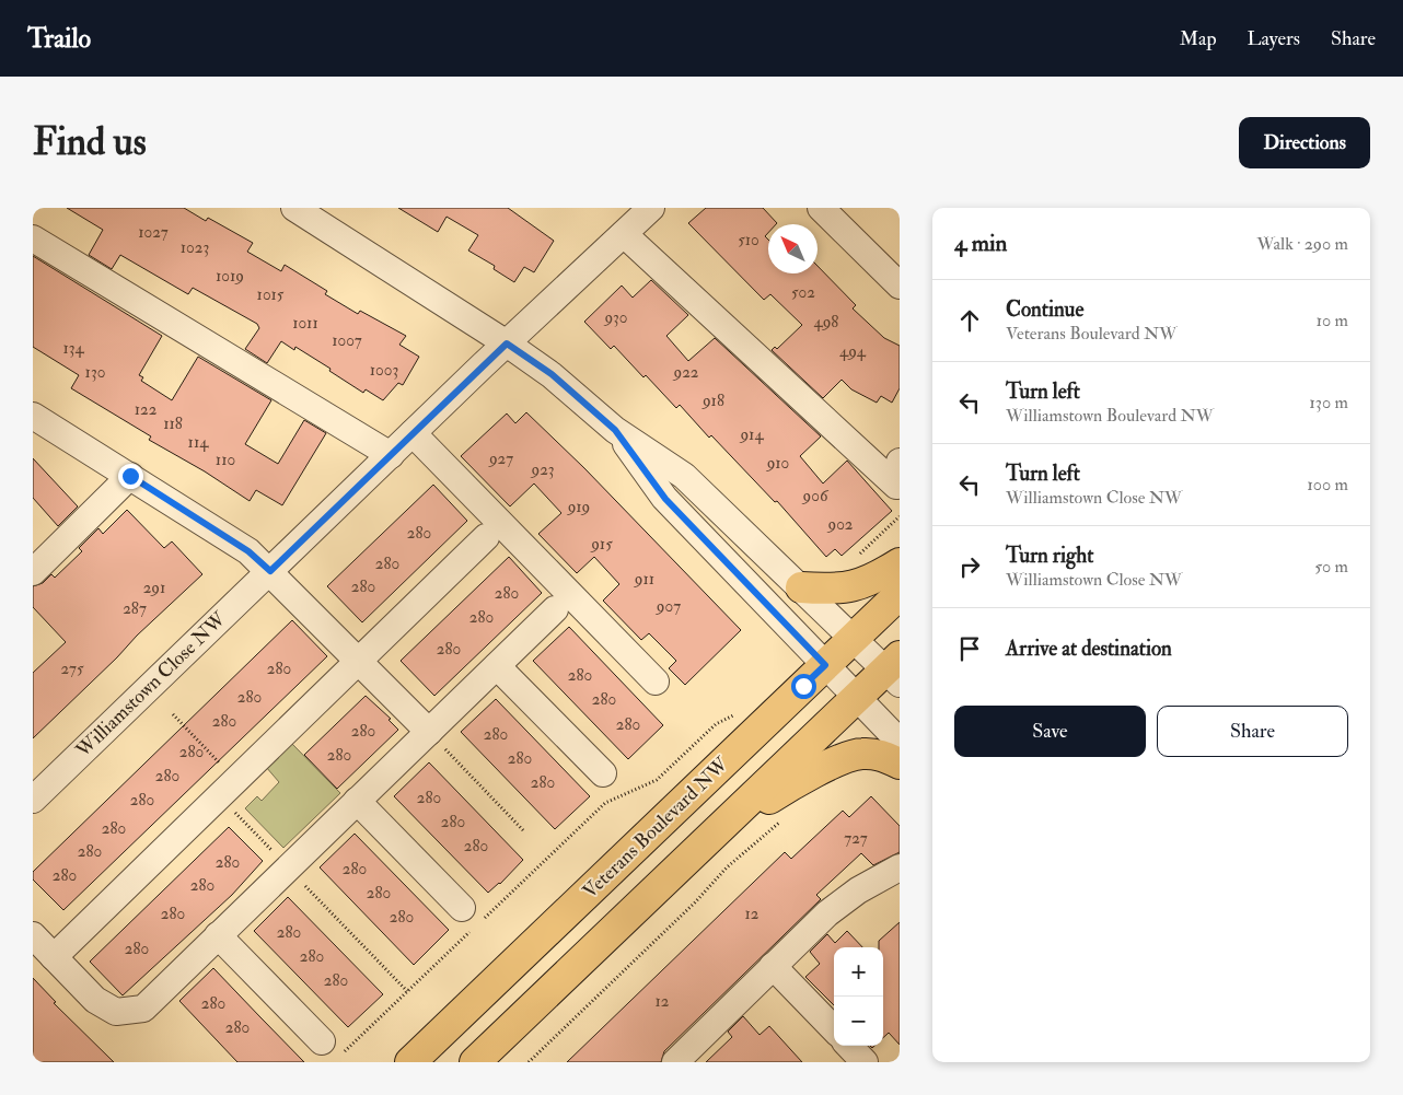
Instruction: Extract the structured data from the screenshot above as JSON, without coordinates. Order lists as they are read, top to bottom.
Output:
{
  "streets": {
    "main road": ["Veterans Boulevard NW"],
    "street": ["Williamstown Close NW"]
  },
  "house_numbers": [
    "1027",
    "510",
    "1023",
    "1019",
    "502",
    "1015",
    "930",
    "498",
    "1011",
    "1007",
    "134",
    "494",
    "1003",
    "130",
    "922",
    "918",
    "122",
    "118",
    "914",
    "114",
    "927",
    "110",
    "910",
    "923",
    "906",
    "919",
    "902",
    "280",
    "915",
    "280",
    "911",
    "280",
    "291",
    "280",
    "907",
    "287",
    "280",
    "280",
    "275",
    "280",
    "280",
    "280",
    "280",
    "280",
    "280",
    "280",
    "280",
    "280",
    "280",
    "280",
    "280",
    "280",
    "280",
    "280",
    "280",
    "280",
    "727",
    "280",
    "280",
    "280",
    "280",
    "280",
    "280",
    "280",
    "280",
    "12",
    "280",
    "280",
    "280",
    "280",
    "280",
    "12",
    "280",
    "280"
  ],
  "north": "top left",
  "page": {
    "header": "Trailo",
    "nav": ["Map", "Layers", "Share"],
    "buttons": [
      "Directions",
      ["Save", "Share"]
    ],
    "title": "Find us",
    "heading": ["4 min", "Walk · 290 m"],
    "list": [
      ["Continue", "Veterans Boulevard NW", "10 m"],
      ["Turn left", "Williamstown Boulevard NW", "130 m"],
      ["Turn left", "Williamstown Close NW", "100 m"],
      ["Turn right", "Williamstown Close NW", "50 m"],
      "Arrive at destination"
    ],
    "map_buttons": ["+", "−"]
  }
}
